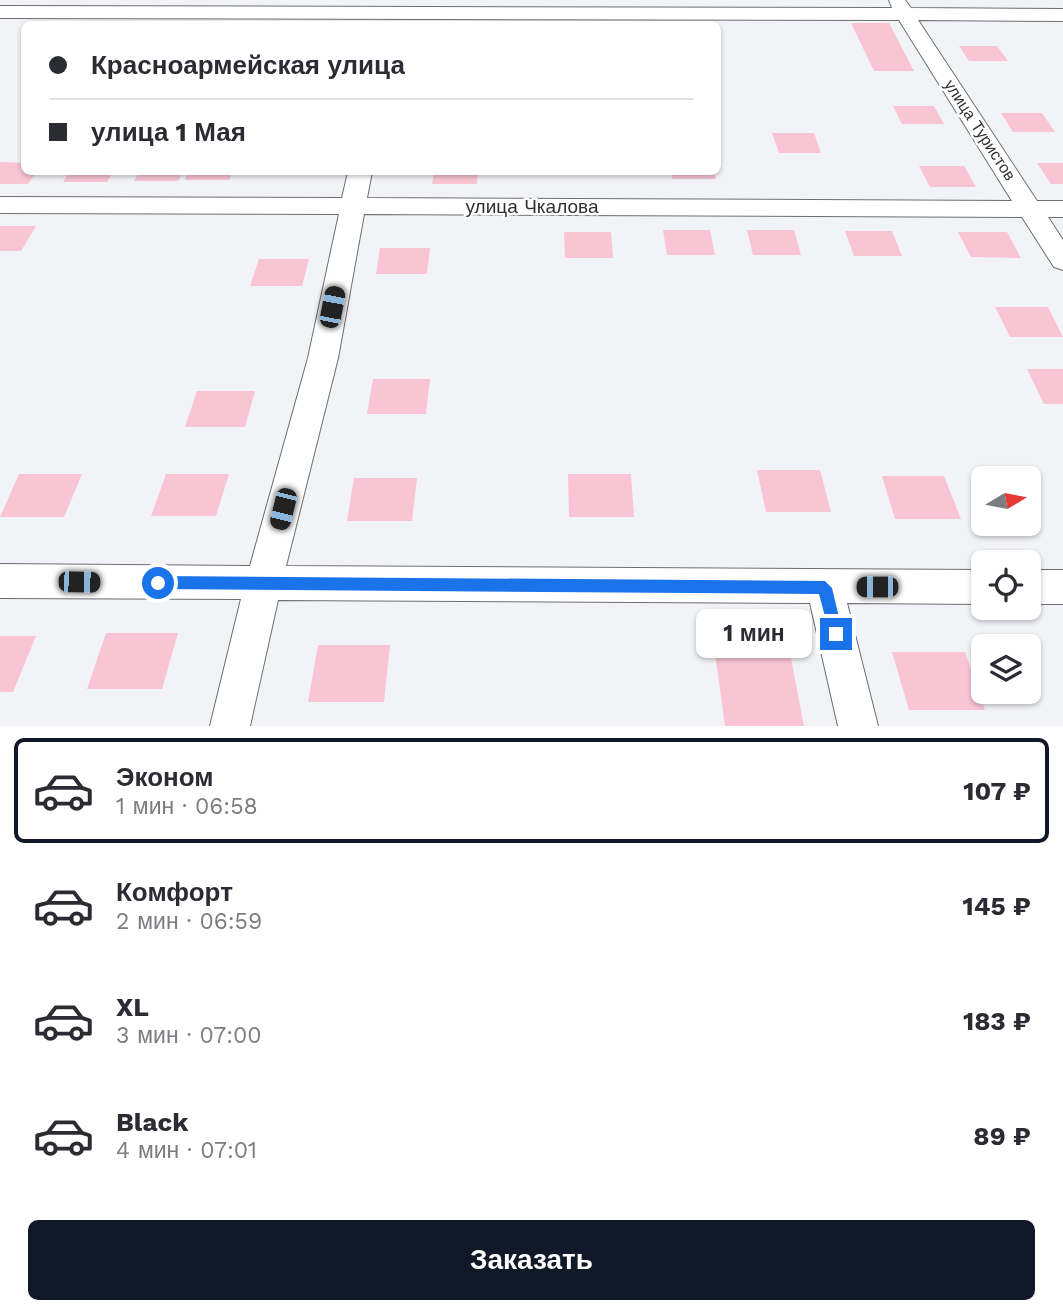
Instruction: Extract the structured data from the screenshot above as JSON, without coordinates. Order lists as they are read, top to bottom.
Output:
{
  "streets": {
    "street": ["улица Туристов", "улица Чкалова"]
  },
  "crossings": [
    ["улица Туристов", "улица Чкалова"]
  ],
  "north": "right",
  "page": {
    "banner": ["Красноармейская улица", "улица 1 Мая"],
    "bubble": "1 мин",
    "list": [
      {
        "name": "Эконом",
        "note": "1 мин · 06:58",
        "value": "107 ₽"
      },
      {
        "name": "Комфорт",
        "note": "2 мин · 06:59",
        "value": "145 ₽"
      },
      {
        "name": "XL",
        "note": "3 мин · 07:00",
        "value": "183 ₽"
      },
      {
        "name": "Black",
        "note": "4 мин · 07:01",
        "value": "89 ₽"
      }
    ],
    "buttons": "Заказать"
  }
}
